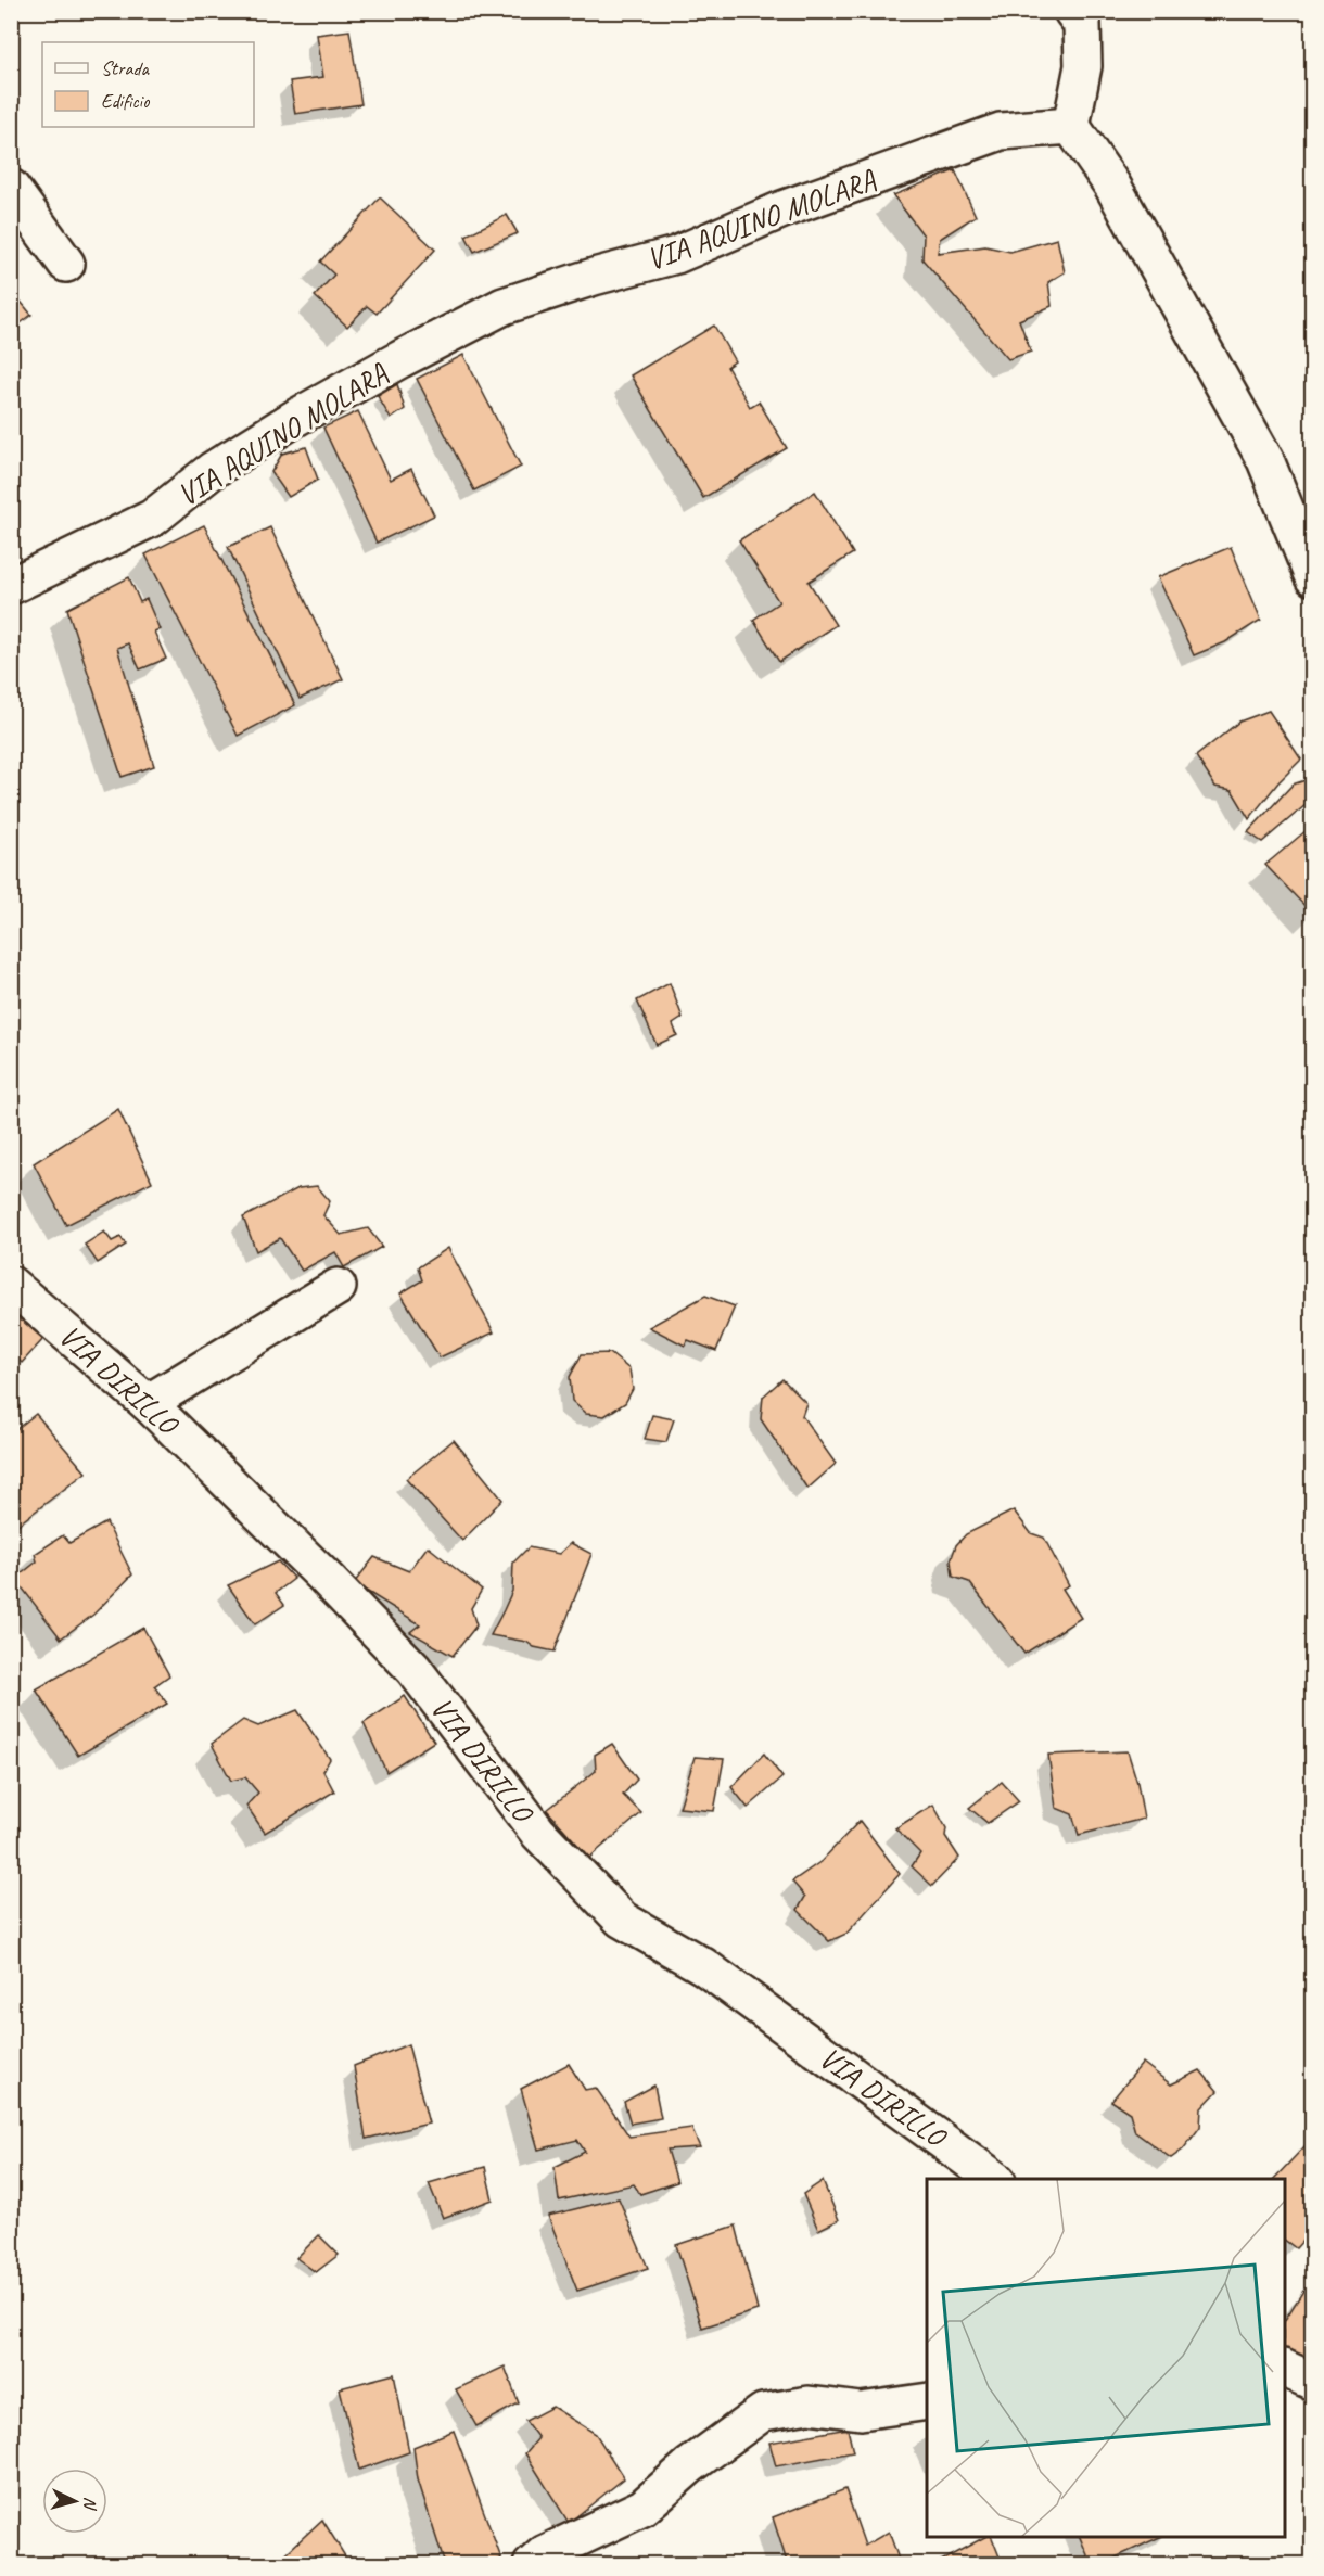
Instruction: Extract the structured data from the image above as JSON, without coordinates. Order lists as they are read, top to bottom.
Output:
{
  "streets": {
    "street": ["VIA AQUINO MOLARA", "VIA DIRILLO"]
  },
  "legend": ["Strada", "Edificio"],
  "north": "right"
}
